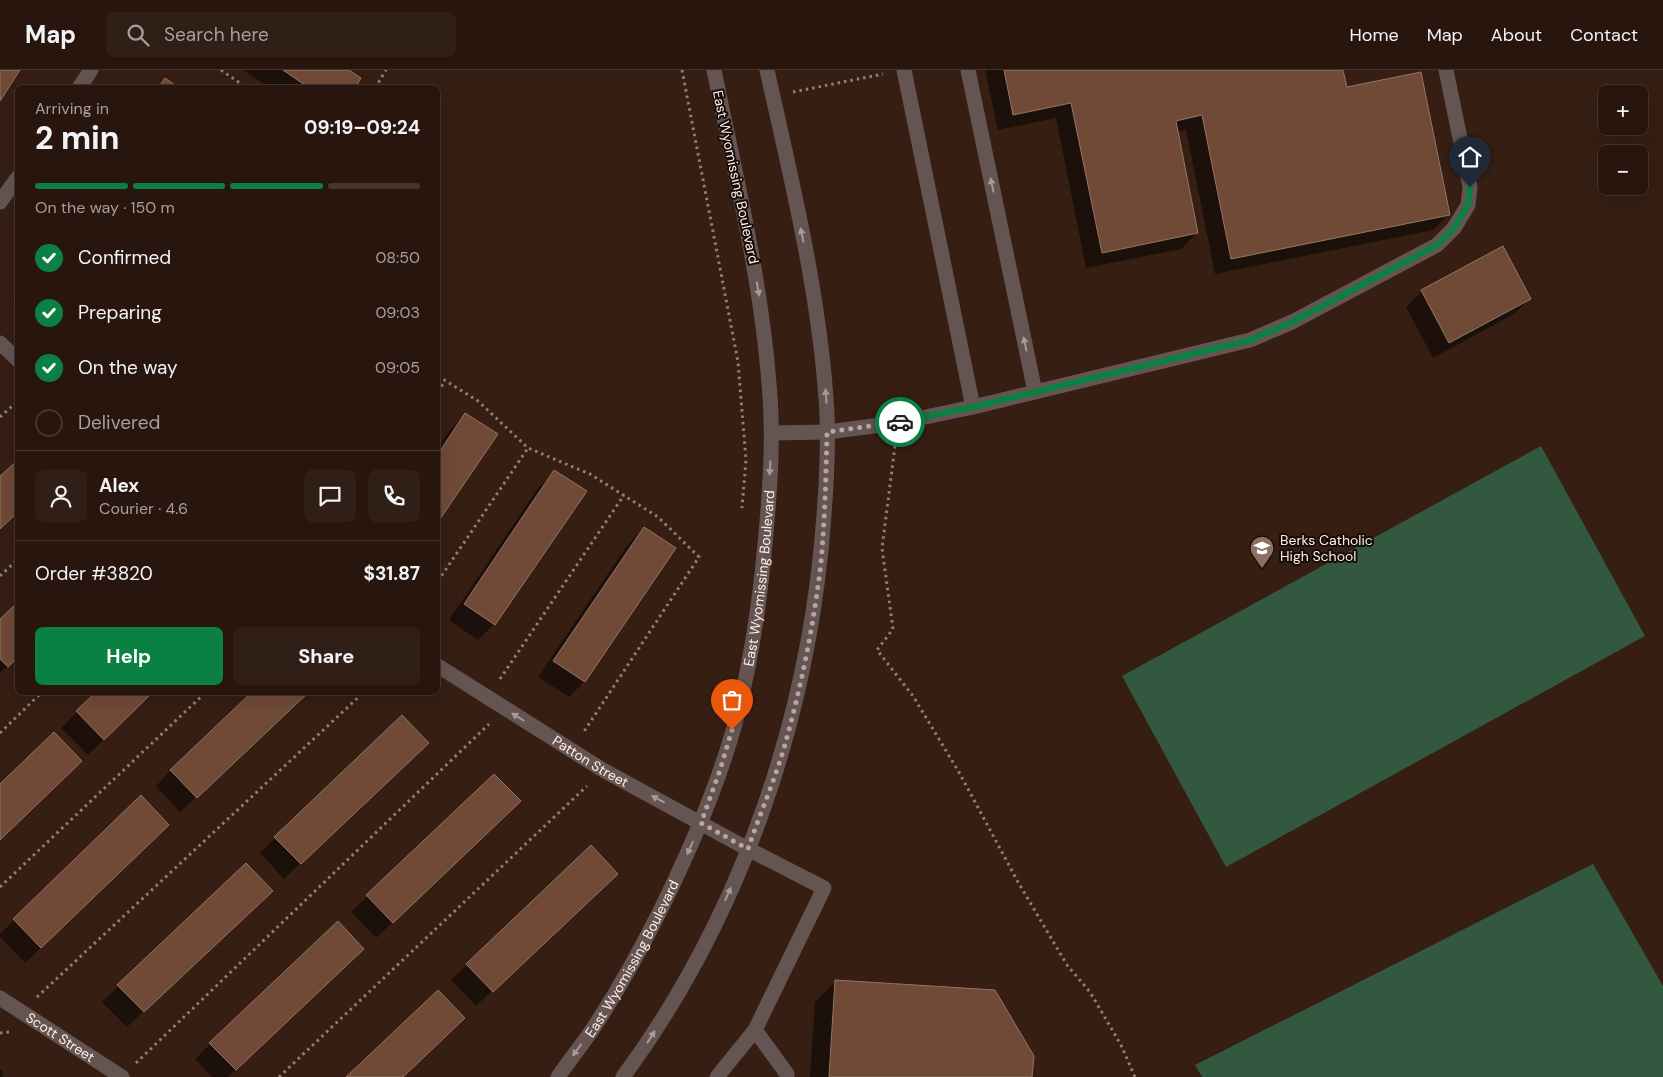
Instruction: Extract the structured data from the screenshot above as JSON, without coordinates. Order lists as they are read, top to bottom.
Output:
{
  "streets": {
    "street": ["East Wyomissing Boulevard", "Patton Street", "Scott Street"]
  },
  "crossings": [
    ["East Wyomissing Boulevard", "Patton Street"]
  ],
  "places": {
    "school or university": ["Berks Catholic High School"]
  },
  "page": {
    "header": "Map",
    "search": "Search here",
    "nav": [
      "Home",
      "Map",
      "About",
      "Contact"
    ],
    "map_buttons": ["+", "−"],
    "heading": ["2 min", "Arriving in", "09:19–09:24"],
    "panel": [
      "Alex",
      "Courier · 4.6",
      "Order #3820",
      "$31.87"
    ],
    "bar": "On the way · 150 m",
    "list": [
      ["Confirmed", "08:50"],
      ["Preparing", "09:03"],
      ["On the way", "09:05"],
      "Delivered"
    ],
    "buttons": ["Help", "Share"]
  }
}
